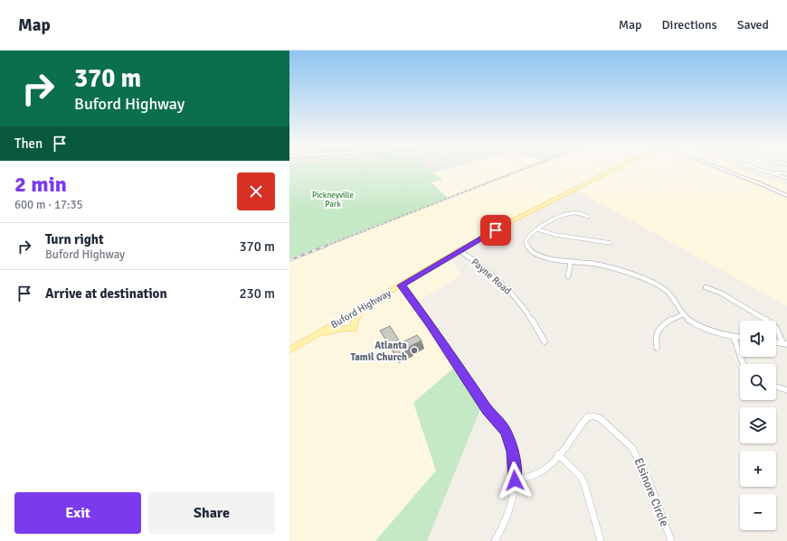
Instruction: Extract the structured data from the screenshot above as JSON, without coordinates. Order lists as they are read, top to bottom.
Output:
{
  "streets": {
    "main road": ["Buford Highway"],
    "street": ["Payne Road", "Elsinore Circle"]
  },
  "crossings": [
    ["Payne Road", "Buford Highway"]
  ],
  "parks": ["Pickneyville Park"],
  "places": ["Atlanta Tamil Church"],
  "page": {
    "header": "Map",
    "nav": ["Map", "Directions", "Saved"],
    "turn": ["370 m", "Buford Highway"],
    "then": "Then",
    "heading": ["2 min", "600 m · 17:35"],
    "list": [
      {
        "name": "Turn right",
        "note": "Buford Highway",
        "value": "370 m"
      },
      {
        "name": "Arrive at destination",
        "value": "230 m"
      }
    ],
    "map_buttons": ["+", "−"],
    "buttons": ["Exit", "Share"]
  }
}
